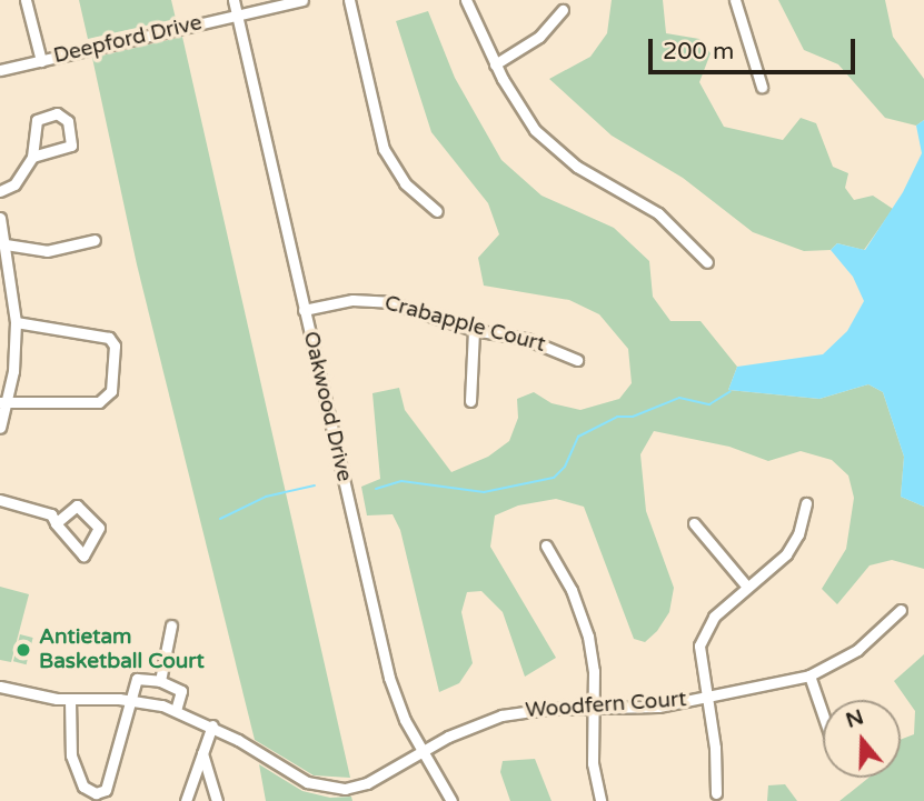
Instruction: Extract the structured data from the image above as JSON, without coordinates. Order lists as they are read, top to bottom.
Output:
{
  "streets": {
    "street": [
      "Deepford Drive",
      "Crabapple Court",
      "Oakwood Drive",
      "Woodfern Court"
    ]
  },
  "crossings": [
    ["Deepford Drive", "Oakwood Drive"],
    ["Crabapple Court", "Oakwood Drive"],
    ["Oakwood Drive", "Woodfern Court"]
  ],
  "places": ["Antietam Basketball Court"],
  "scale_bar": "200 m",
  "north": "top"
}
